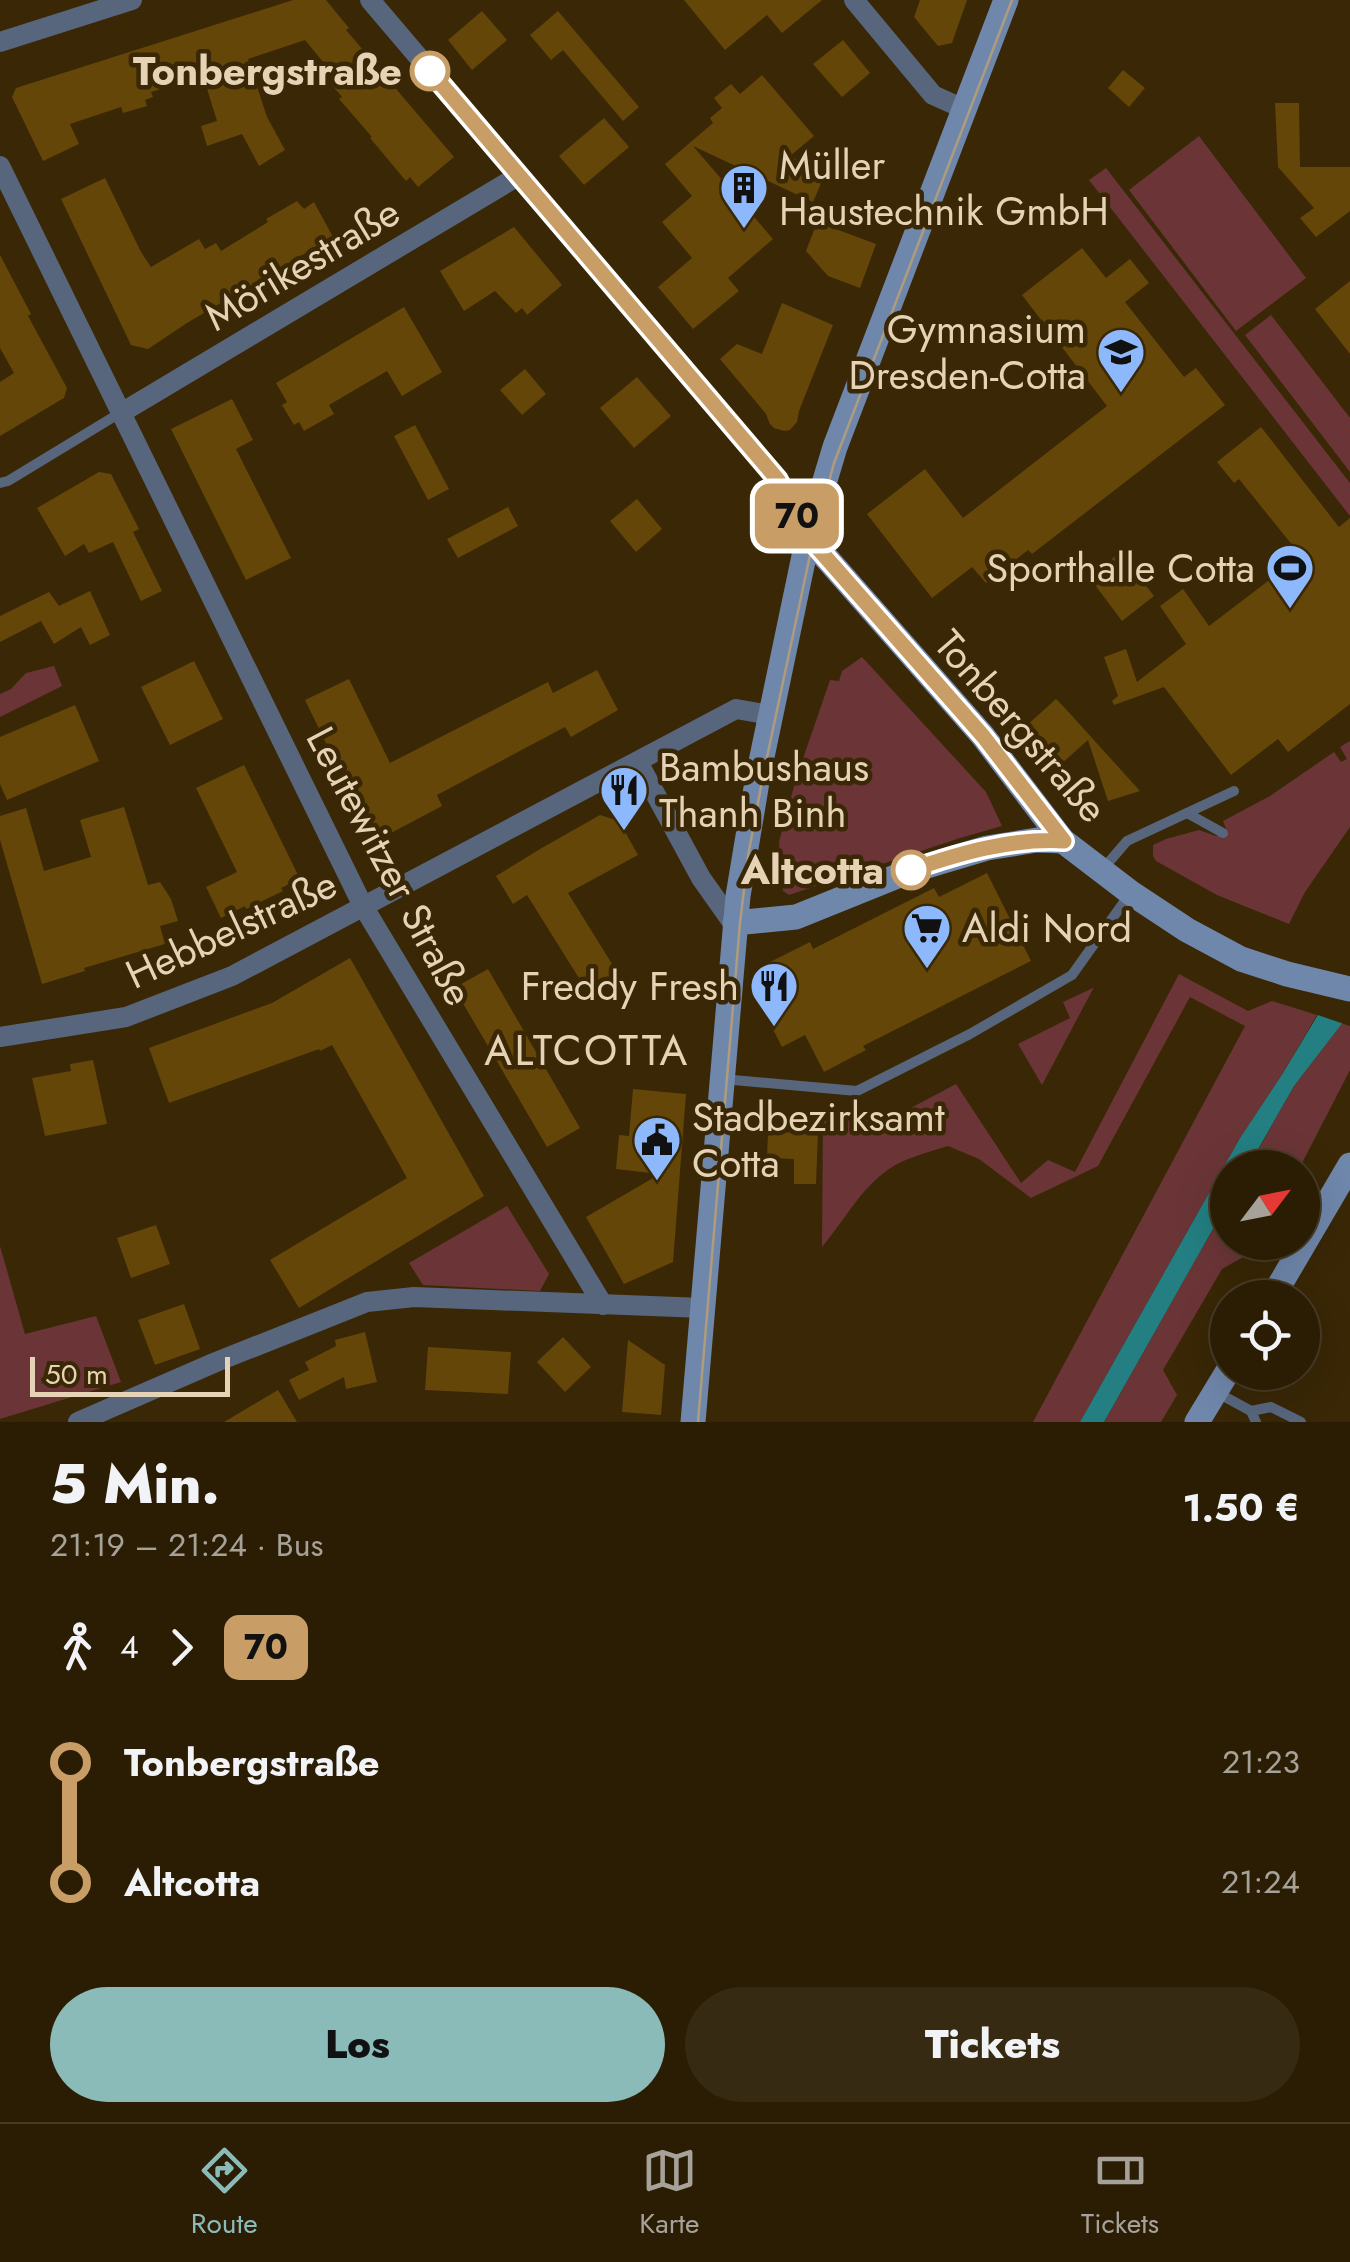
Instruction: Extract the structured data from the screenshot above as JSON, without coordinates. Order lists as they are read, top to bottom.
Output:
{
  "streets": {
    "main road": ["Tonbergstraße"],
    "street": ["Mörikestraße", "Leutewitzer Straße", "Hebbelstraße"]
  },
  "crossings": [
    ["Mörikestraße", "Tonbergstraße"],
    ["Mörikestraße", "Leutewitzer Straße"],
    ["Leutewitzer Straße", "Hebbelstraße"]
  ],
  "districts": ["ALTCOTTA"],
  "places": {
    "other": ["Tonbergstraße", "Altcotta"],
    "building": ["Müller Haustechnik GmbH"],
    "school or university": ["Gymnasium Dresden-Cotta"],
    "sports": ["Sporthalle Cotta"],
    "restaurant": ["Bambushaus Thanh Binh", "Freddy Fresh"],
    "supermarket": ["Aldi Nord"],
    "public building": ["Stadbezirksamt Cotta"]
  },
  "lines": ["bus line 70"],
  "scale_bar": "50 m",
  "north": "top right",
  "page": {
    "on_map": "70",
    "scale": "50 m",
    "heading": ["5 Min.", "21:19 – 21:24 · Bus", "1.50 €"],
    "legs": ["4", "70"],
    "list": [
      {
        "name": "Tonbergstraße",
        "value": "21:23"
      },
      {
        "name": "Altcotta",
        "value": "21:24"
      }
    ],
    "buttons": ["Los", "Tickets"],
    "tabs": ["Route", "Karte", "Tickets"]
  }
}
